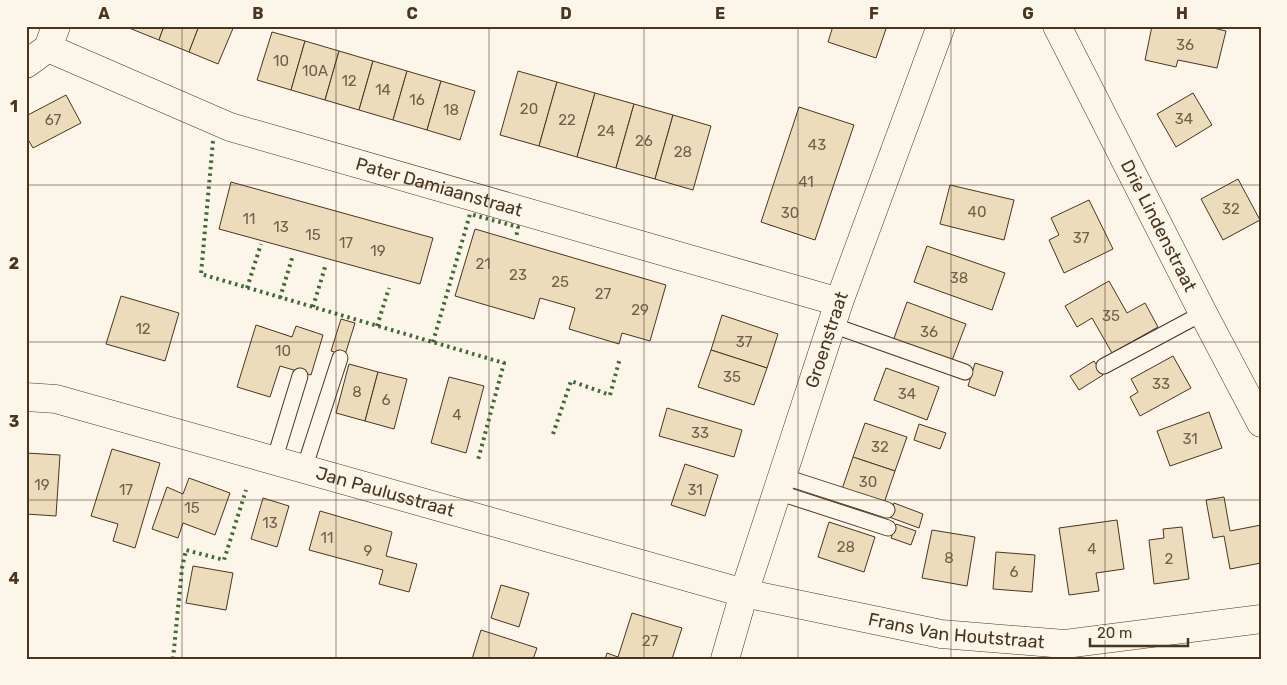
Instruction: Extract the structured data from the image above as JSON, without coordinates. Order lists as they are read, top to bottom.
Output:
{
  "streets": {
    "street": [
      "Pater Damiaanstraat",
      "Drie Lindenstraat",
      "Groenstraat",
      "Jan Paulusstraat",
      "Frans Van Houtstraat"
    ]
  },
  "crossings": [
    ["Pater Damiaanstraat", "Groenstraat"],
    ["Groenstraat", "Jan Paulusstraat"],
    ["Groenstraat", "Frans Van Houtstraat"],
    ["Jan Paulusstraat", "Frans Van Houtstraat"]
  ],
  "house_numbers": [
    "36",
    "10",
    "10A",
    "12",
    "14",
    "16",
    "20",
    "18",
    "34",
    "67",
    "22",
    "24",
    "26",
    "43",
    "28",
    "41",
    "32",
    "40",
    "30",
    "11",
    "13",
    "15",
    "37",
    "17",
    "19",
    "21",
    "23",
    "38",
    "25",
    "27",
    "29",
    "35",
    "12",
    "36",
    "37",
    "10",
    "35",
    "33",
    "8",
    "34",
    "6",
    "4",
    "33",
    "31",
    "32",
    "30",
    "19",
    "17",
    "31",
    "15",
    "13",
    "11",
    "28",
    "4",
    "9",
    "8",
    "2",
    "6",
    "27"
  ],
  "scale_bar": "20 m",
  "grid": {
    "columns": [
      "A",
      "B",
      "C",
      "D",
      "E",
      "F",
      "G",
      "H"
    ],
    "rows": [
      "1",
      "2",
      "3",
      "4"
    ]
  }
}
